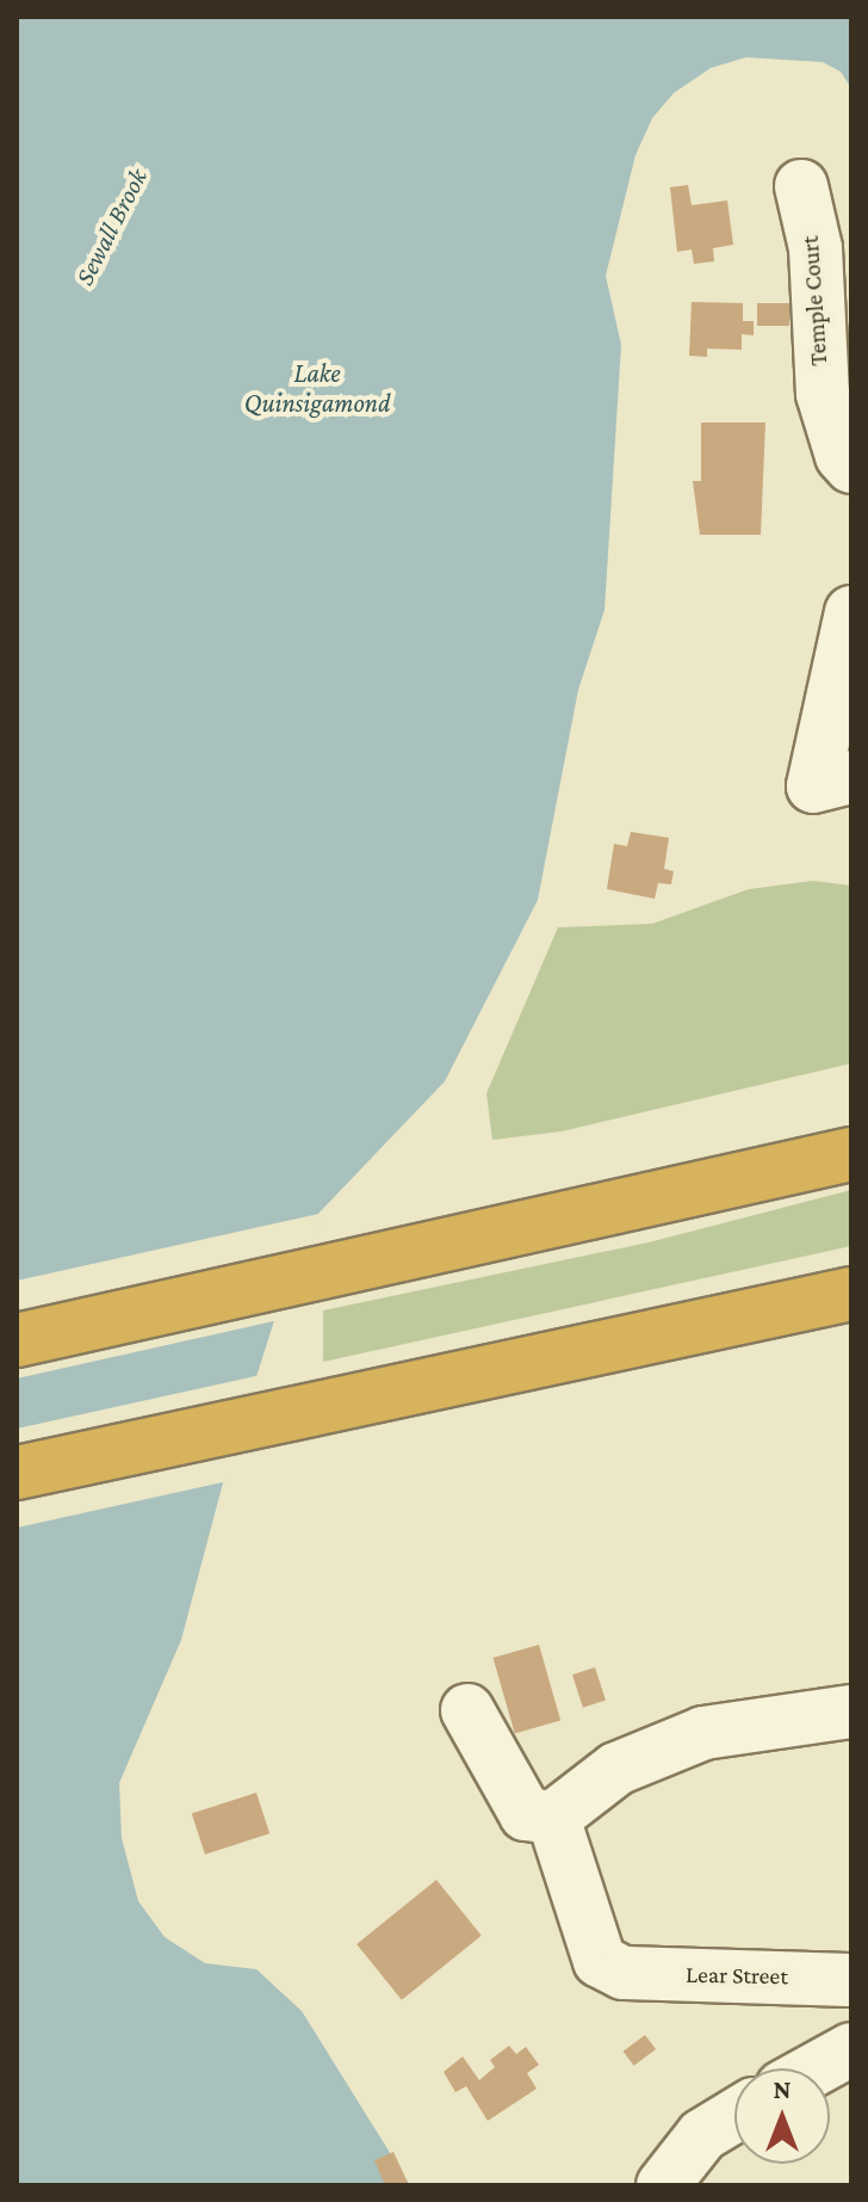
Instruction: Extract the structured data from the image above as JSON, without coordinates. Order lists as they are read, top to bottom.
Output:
{
  "streets": {
    "street": ["Temple Court", "Lear Street"]
  },
  "water": ["Sewall Brook", "Lake Quinsigamond"],
  "north": "top"
}
